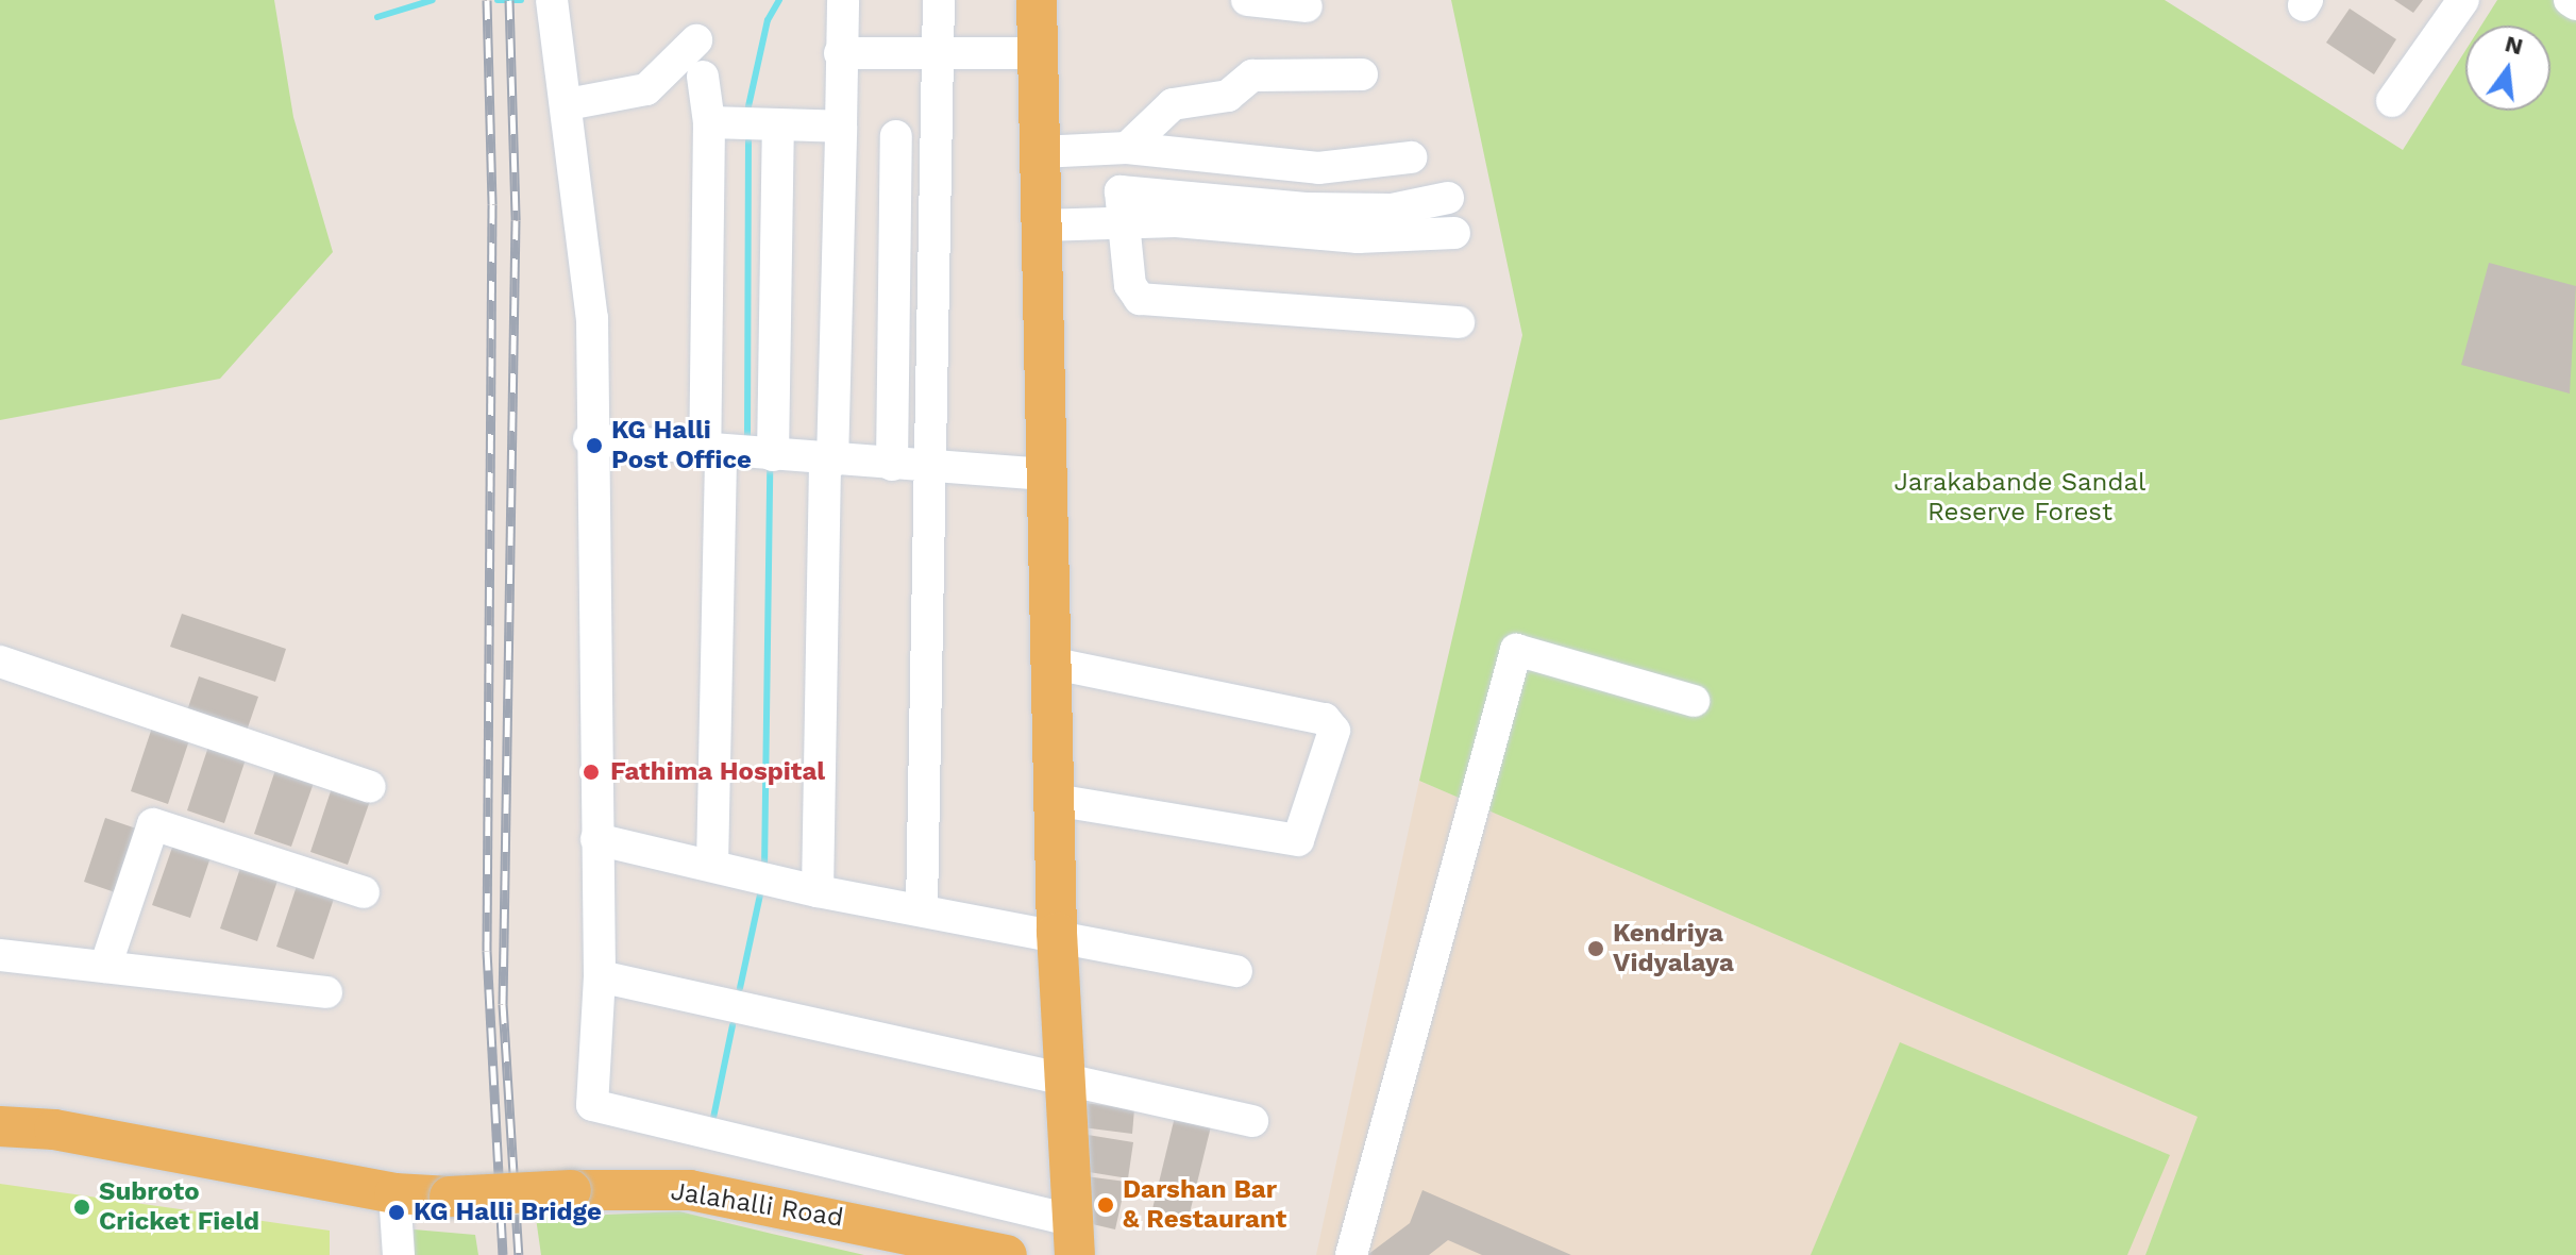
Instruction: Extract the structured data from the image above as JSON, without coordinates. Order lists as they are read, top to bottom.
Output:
{
  "streets": {
    "main road": ["Jalahalli Road"]
  },
  "parks": ["Jarakabande Sandal Reserve Forest"],
  "places": [
    "KG Halli Post Office",
    "Fathima Hospital",
    "Kendriya Vidyalaya",
    "Darshan Bar & Restaurant",
    "Subroto Cricket Field",
    "KG Halli Bridge"
  ],
  "north": "top"
}
